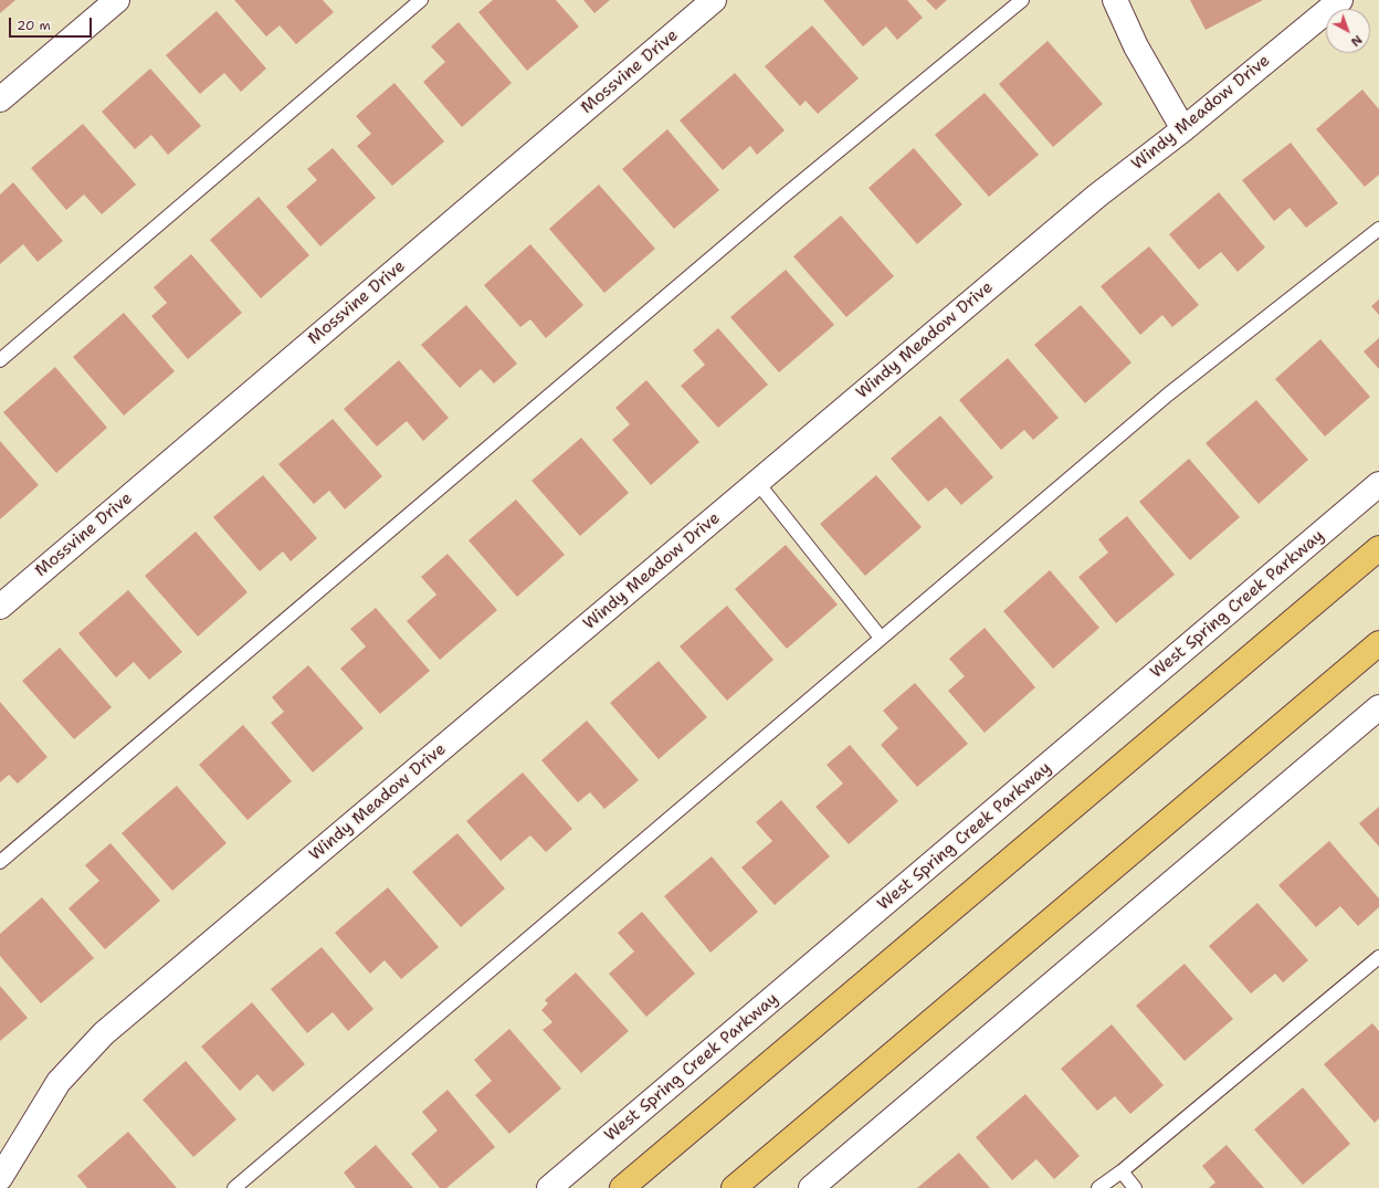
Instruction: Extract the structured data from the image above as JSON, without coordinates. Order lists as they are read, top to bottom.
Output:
{
  "streets": {
    "street": ["Mossvine Drive", "Windy Meadow Drive", "West Spring Creek Parkway"]
  },
  "scale_bar": "20 m",
  "north": "bottom right"
}
